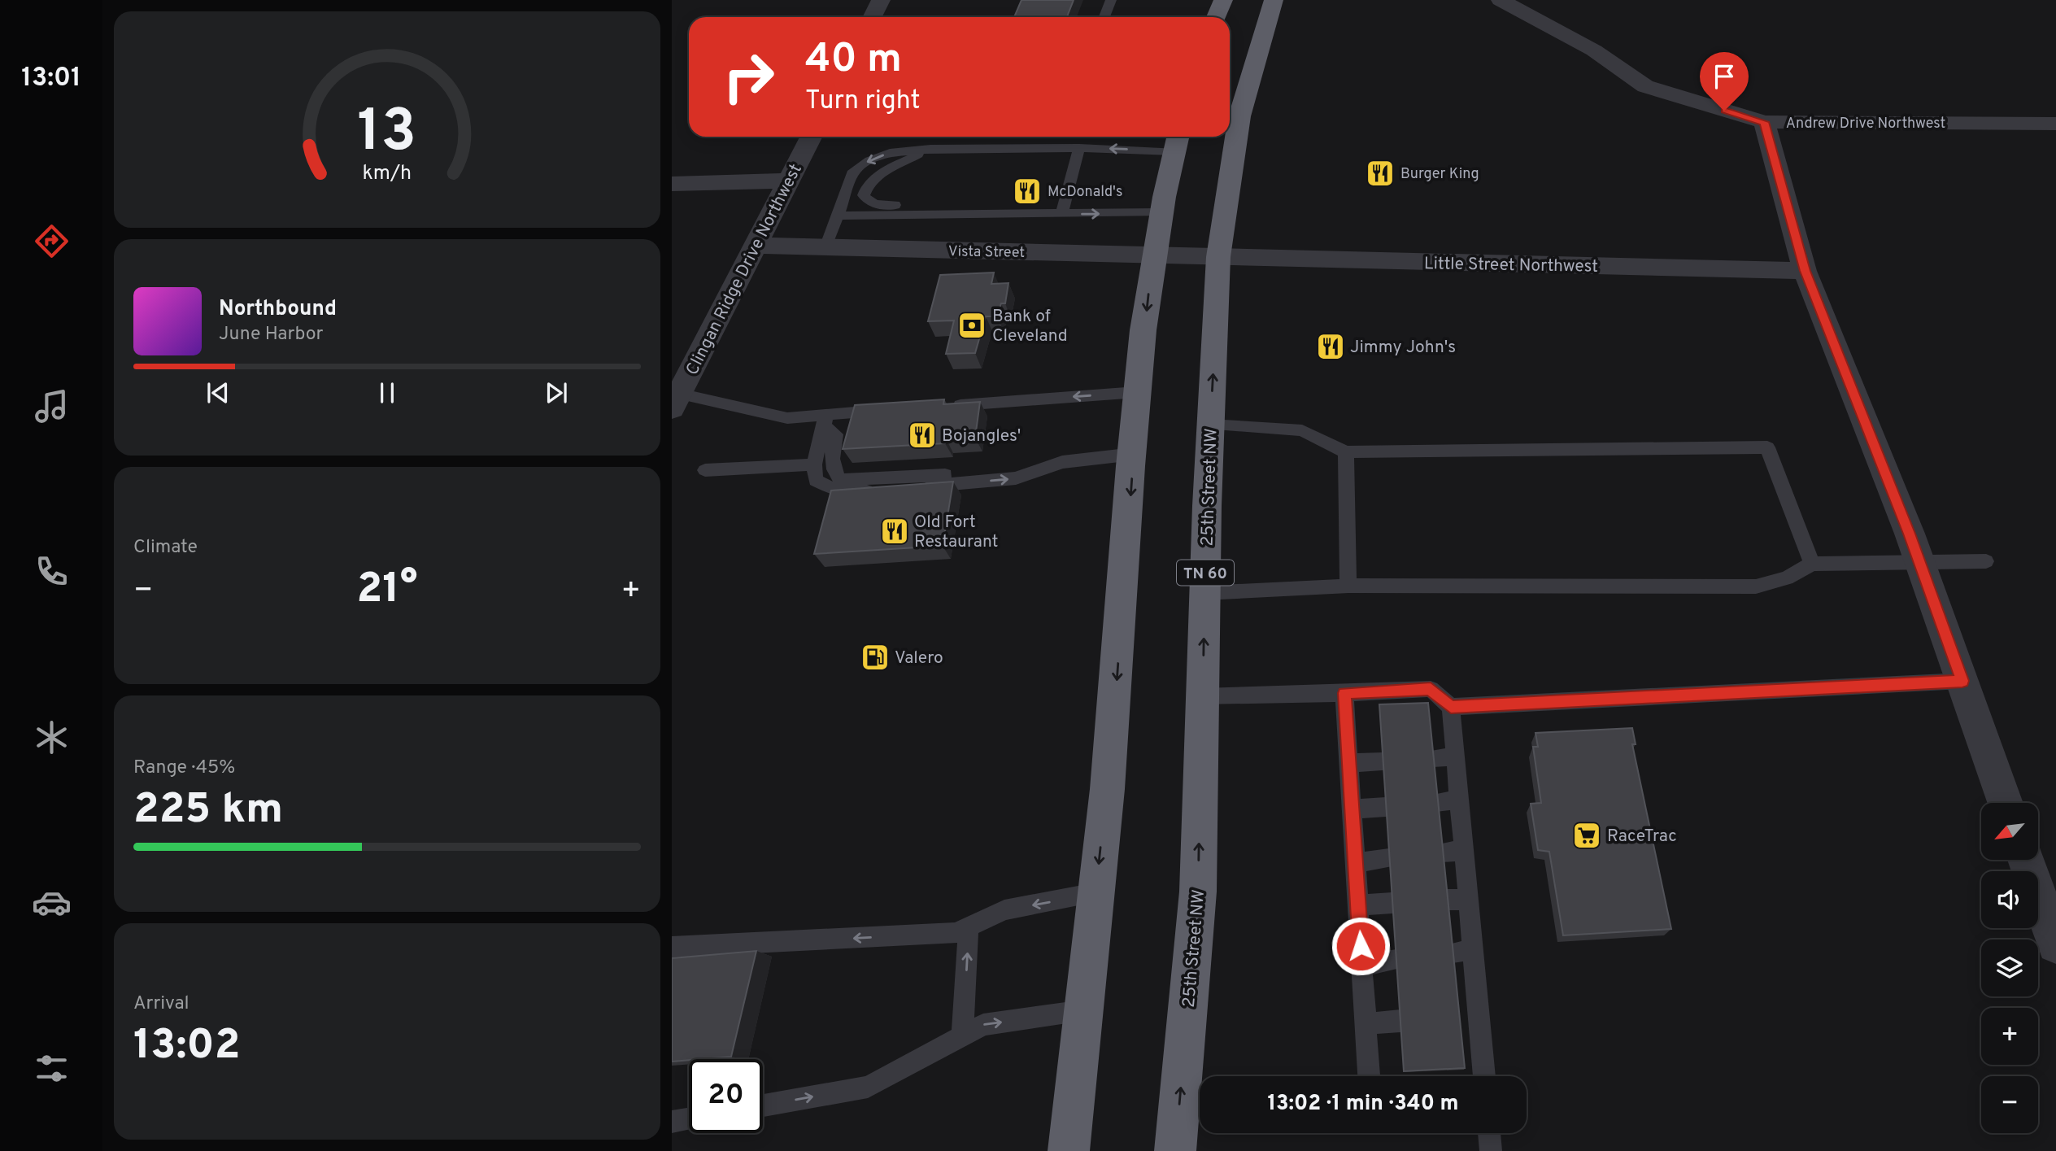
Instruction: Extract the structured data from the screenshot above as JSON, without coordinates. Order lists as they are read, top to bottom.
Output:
{
  "streets": {
    "highway": ["25th Street NW", "TN 60"],
    "street": [
      "Andrew Drive Northwest",
      "Vista Street",
      "Little Street Northwest",
      "Clingan Ridge Drive Northwest"
    ]
  },
  "crossings": [
    ["Vista Street", "Little Street Northwest"],
    ["Vista Street", "Clingan Ridge Drive Northwest"],
    ["Vista Street", "25th Street NW"],
    ["Little Street Northwest", "25th Street NW"]
  ],
  "places": {
    "restaurant": [
      "Burger King",
      "McDonald's",
      "Jimmy John's",
      "Bojangles'",
      "Old Fort Restaurant"
    ],
    "bank": ["Bank of Cleveland"],
    "fuel station": ["Valero"],
    "supermarket": ["RaceTrac"]
  },
  "north": "bottom left",
  "page": {
    "tabs": "13:01",
    "turn": ["40 m", "Turn right"],
    "song": ["Northbound", "June Harbor"],
    "tile": [
      "Climate",
      ["Range · 45%", "225 km"],
      ["Arrival", "13:02"]
    ],
    "heat": ["−", "21°", "+"],
    "map_buttons": ["+", "−"],
    "limit": "20",
    "trip": "13:02 · 1 min · 340 m",
    "gauge": ["13", "km/h"]
  }
}
